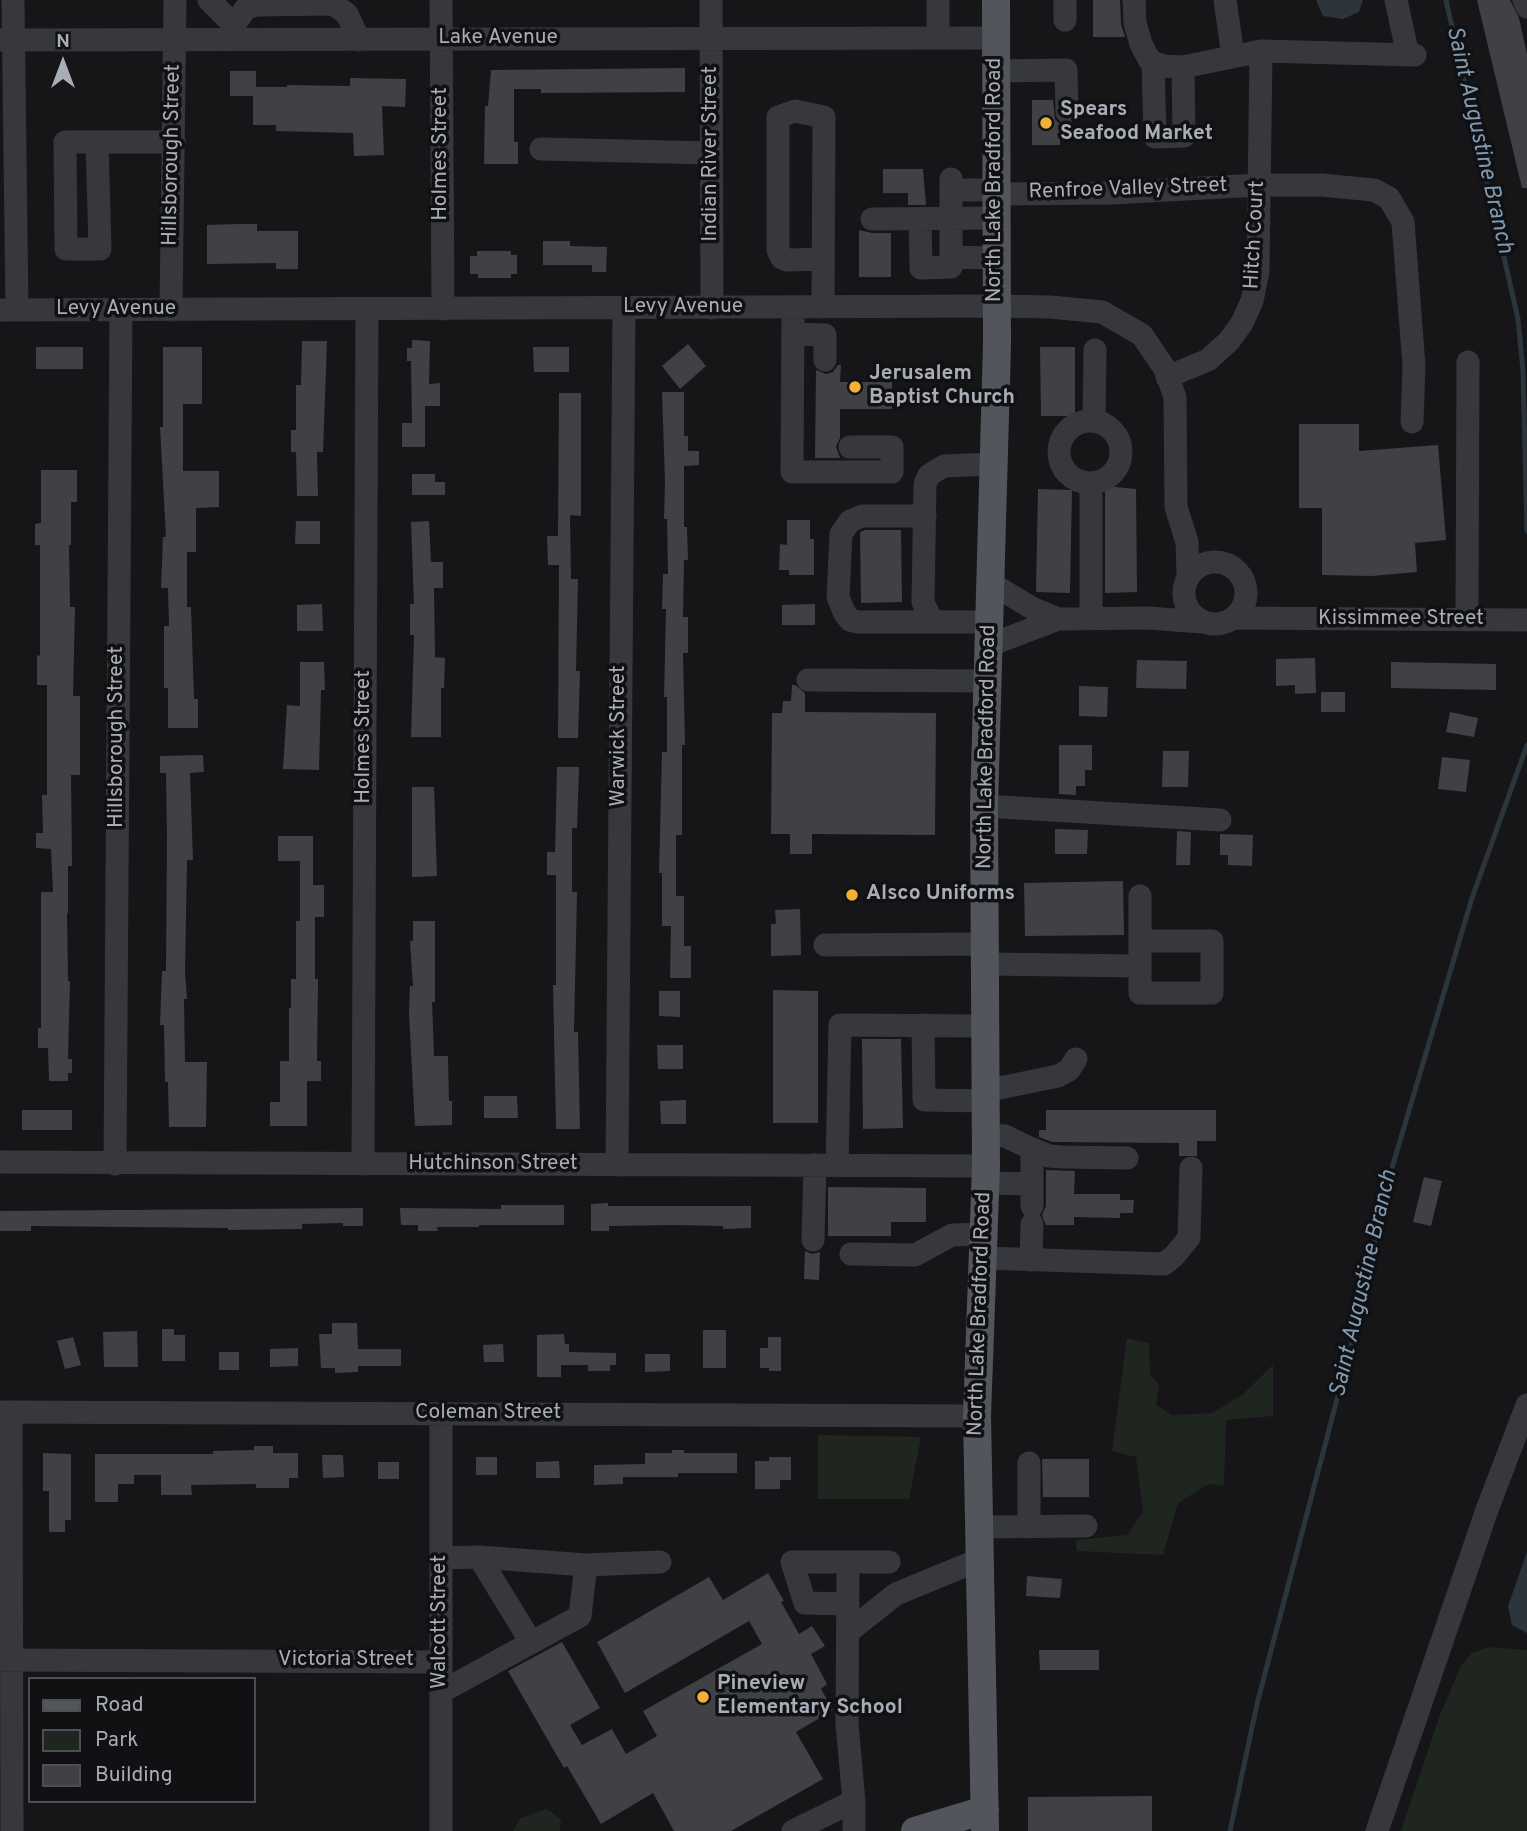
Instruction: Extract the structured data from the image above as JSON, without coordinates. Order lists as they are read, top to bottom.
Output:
{
  "streets": {
    "main road": ["North Lake Bradford Road"],
    "street": [
      "Lake Avenue",
      "Holmes Street",
      "Indian River Street",
      "Hillsborough Street",
      "Renfroe Valley Street",
      "Hitch Court",
      "Levy Avenue",
      "Kissimmee Street",
      "Warwick Street",
      "Hutchinson Street",
      "Coleman Street",
      "Walcott Street",
      "Victoria Street"
    ]
  },
  "crossings": [
    ["Lake Avenue", "Holmes Street"],
    ["Lake Avenue", "Indian River Street"],
    ["Lake Avenue", "Hillsborough Street"],
    ["Lake Avenue", "North Lake Bradford Road"],
    ["Holmes Street", "Levy Avenue"],
    ["Holmes Street", "Hutchinson Street"],
    ["Indian River Street", "Levy Avenue"],
    ["Hillsborough Street", "Levy Avenue"],
    ["Hillsborough Street", "Hutchinson Street"],
    ["North Lake Bradford Road", "Renfroe Valley Street"],
    ["North Lake Bradford Road", "Levy Avenue"],
    ["North Lake Bradford Road", "Hutchinson Street"],
    ["North Lake Bradford Road", "Coleman Street"],
    ["Renfroe Valley Street", "Hitch Court"],
    ["Hitch Court", "Levy Avenue"],
    ["Levy Avenue", "Kissimmee Street"],
    ["Levy Avenue", "Warwick Street"],
    ["Warwick Street", "Hutchinson Street"],
    ["Coleman Street", "Walcott Street"],
    ["Walcott Street", "Victoria Street"]
  ],
  "water": ["Saint Augustine Branch"],
  "places": [
    "Spears Seafood Market",
    "Jerusalem Baptist Church",
    "Alsco Uniforms",
    "Pineview Elementary School"
  ],
  "legend": ["Road", "Park", "Building"],
  "north": "top"
}
